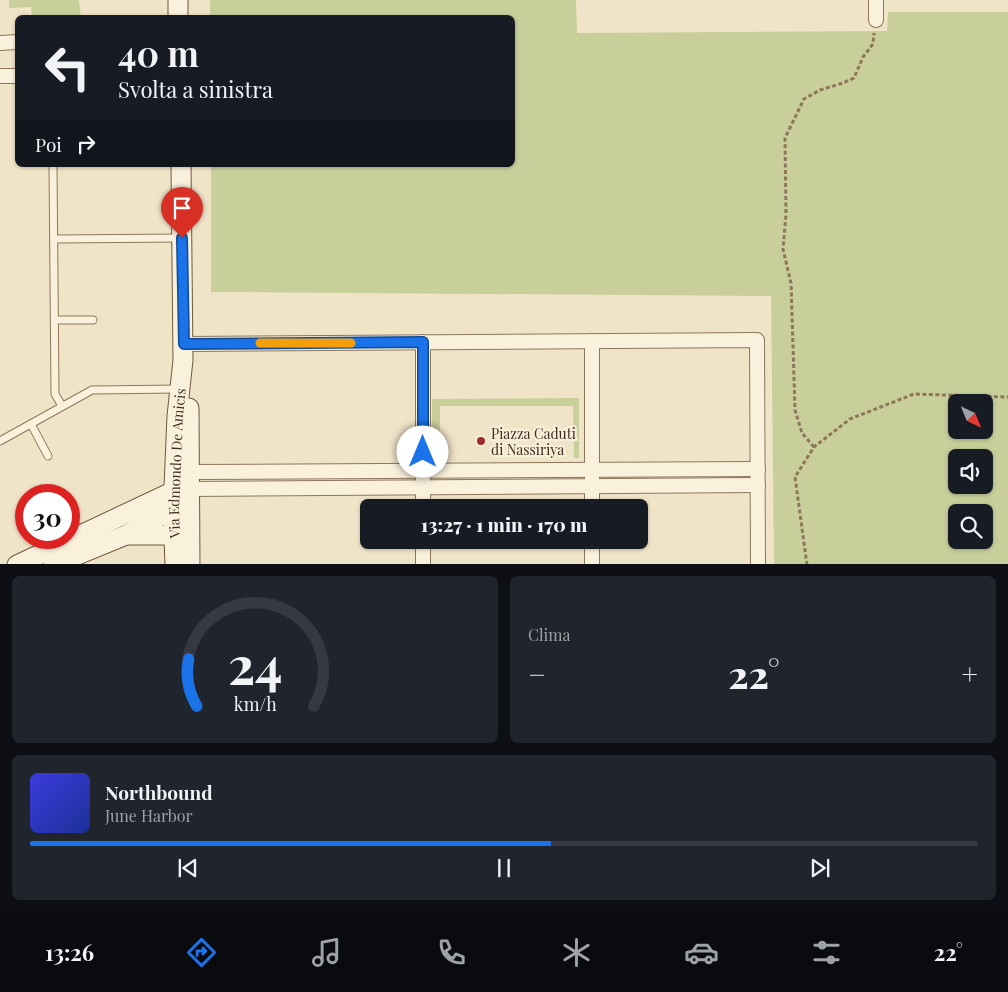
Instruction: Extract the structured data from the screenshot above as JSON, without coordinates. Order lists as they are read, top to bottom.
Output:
{
  "streets": {
    "main road": ["Via Edmondo De Amicis"]
  },
  "places": ["Piazza Caduti di Nassiriya"],
  "north": "bottom right",
  "page": {
    "turn": ["40 m", "Svolta a sinistra"],
    "then": "Poi",
    "limit": "30",
    "trip": "13:27 · 1 min · 170 m",
    "tile": "Clima",
    "heat": ["−", "22°", "+"],
    "song": ["Northbound", "June Harbor"],
    "tabs": ["13:26", "22°"],
    "gauge": ["24", "km/h"]
  }
}
